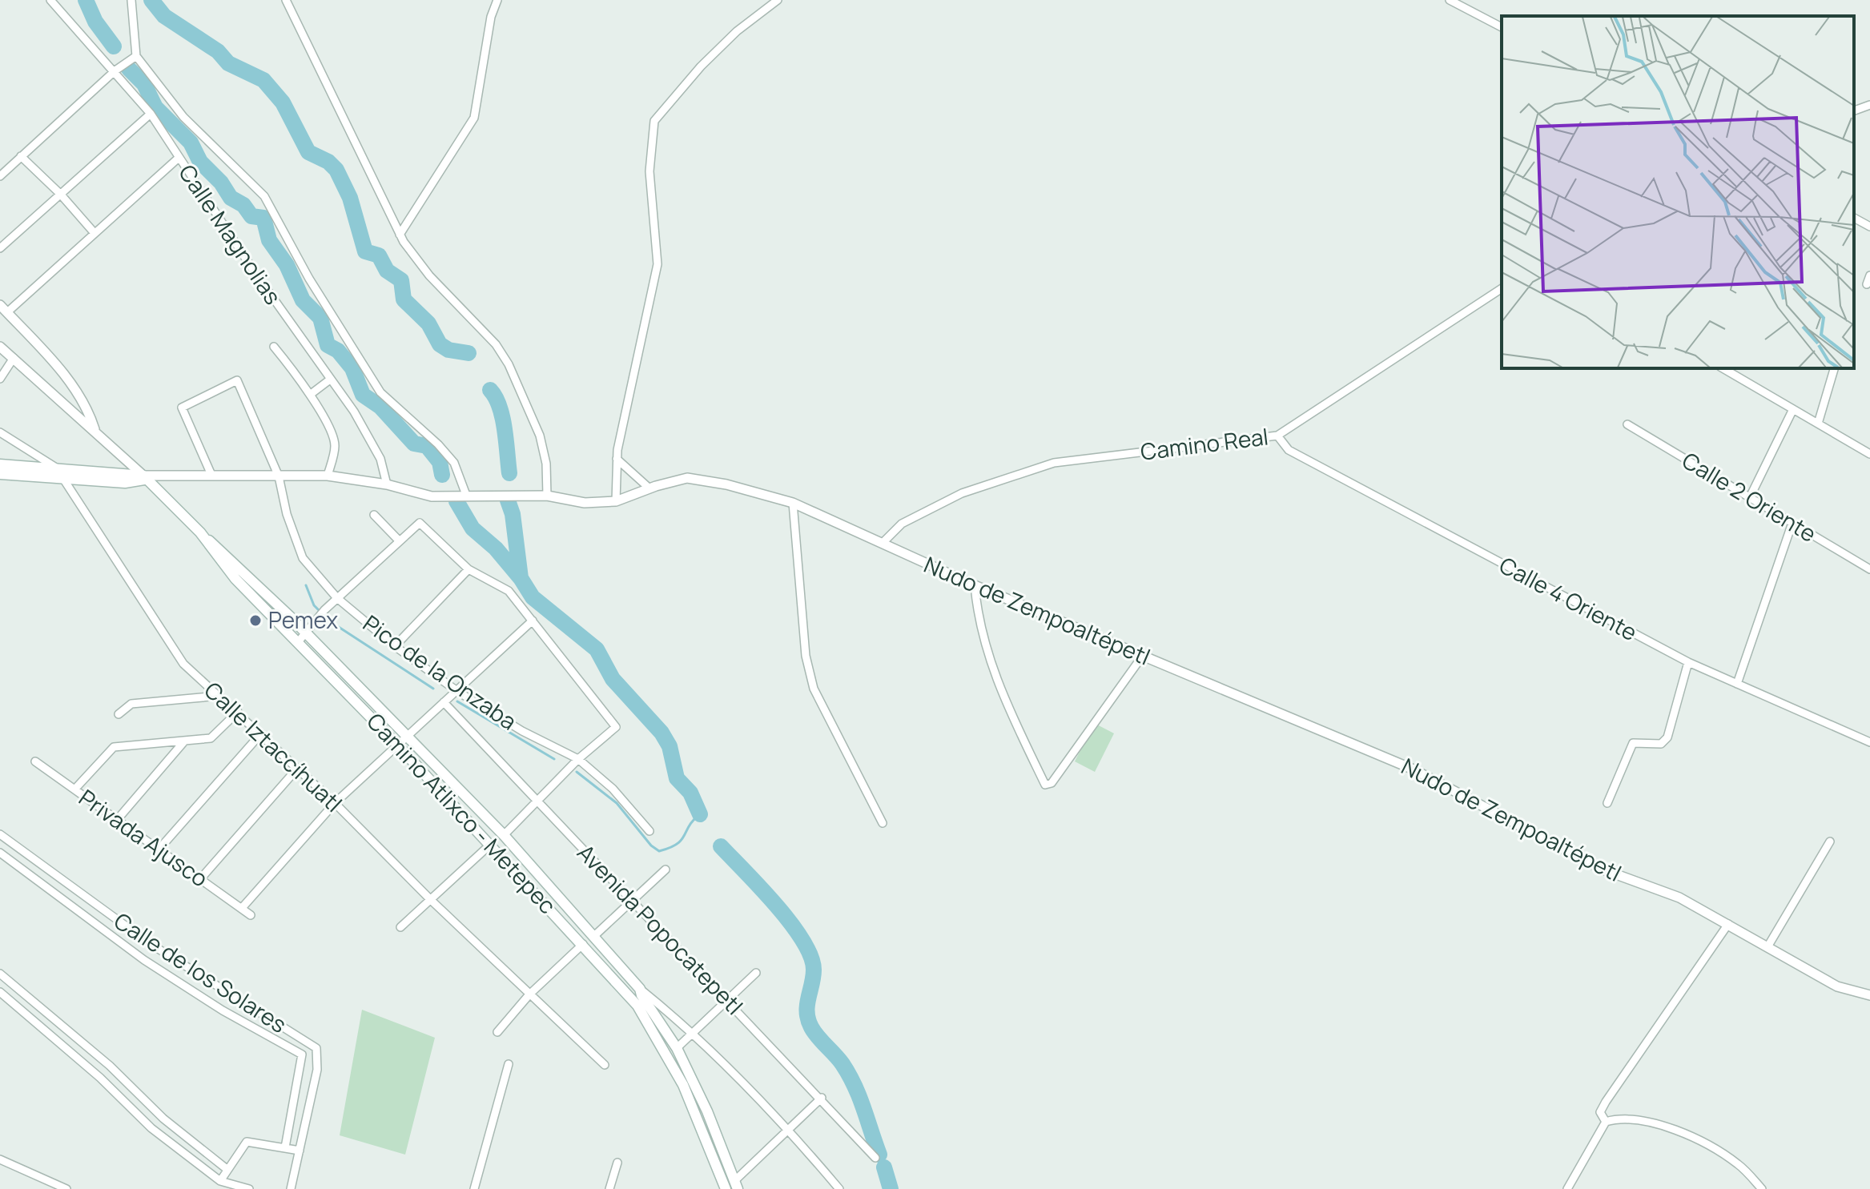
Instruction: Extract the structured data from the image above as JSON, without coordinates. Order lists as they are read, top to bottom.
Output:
{
  "streets": {
    "main road": ["Camino Atlixco - Metepec"],
    "street": [
      "Calle Magnolias",
      "Camino Real",
      "Calle 2 Oriente",
      "Calle 4 Oriente",
      "Nudo de Zempoaltépetl",
      "Pico de la Onzaba",
      "Calle Iztaccíhuatl",
      "Privada Ajusco",
      "Avenida Popocatepetl",
      "Calle de los Solares"
    ]
  },
  "crossings": [
    ["Calle Magnolias", "Nudo de Zempoaltépetl"],
    ["Camino Real", "Calle 4 Oriente"],
    ["Camino Real", "Nudo de Zempoaltépetl"],
    ["Nudo de Zempoaltépetl", "Pico de la Onzaba"],
    ["Nudo de Zempoaltépetl", "Camino Atlixco - Metepec"]
  ],
  "places": ["Pemex"]
}
